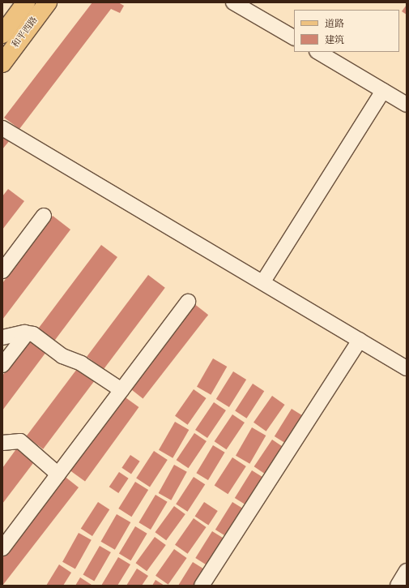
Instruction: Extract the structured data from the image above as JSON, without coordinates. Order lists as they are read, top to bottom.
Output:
{
  "streets": {
    "main road": ["和平西路"]
  },
  "legend": ["道路", "建筑"]
}
